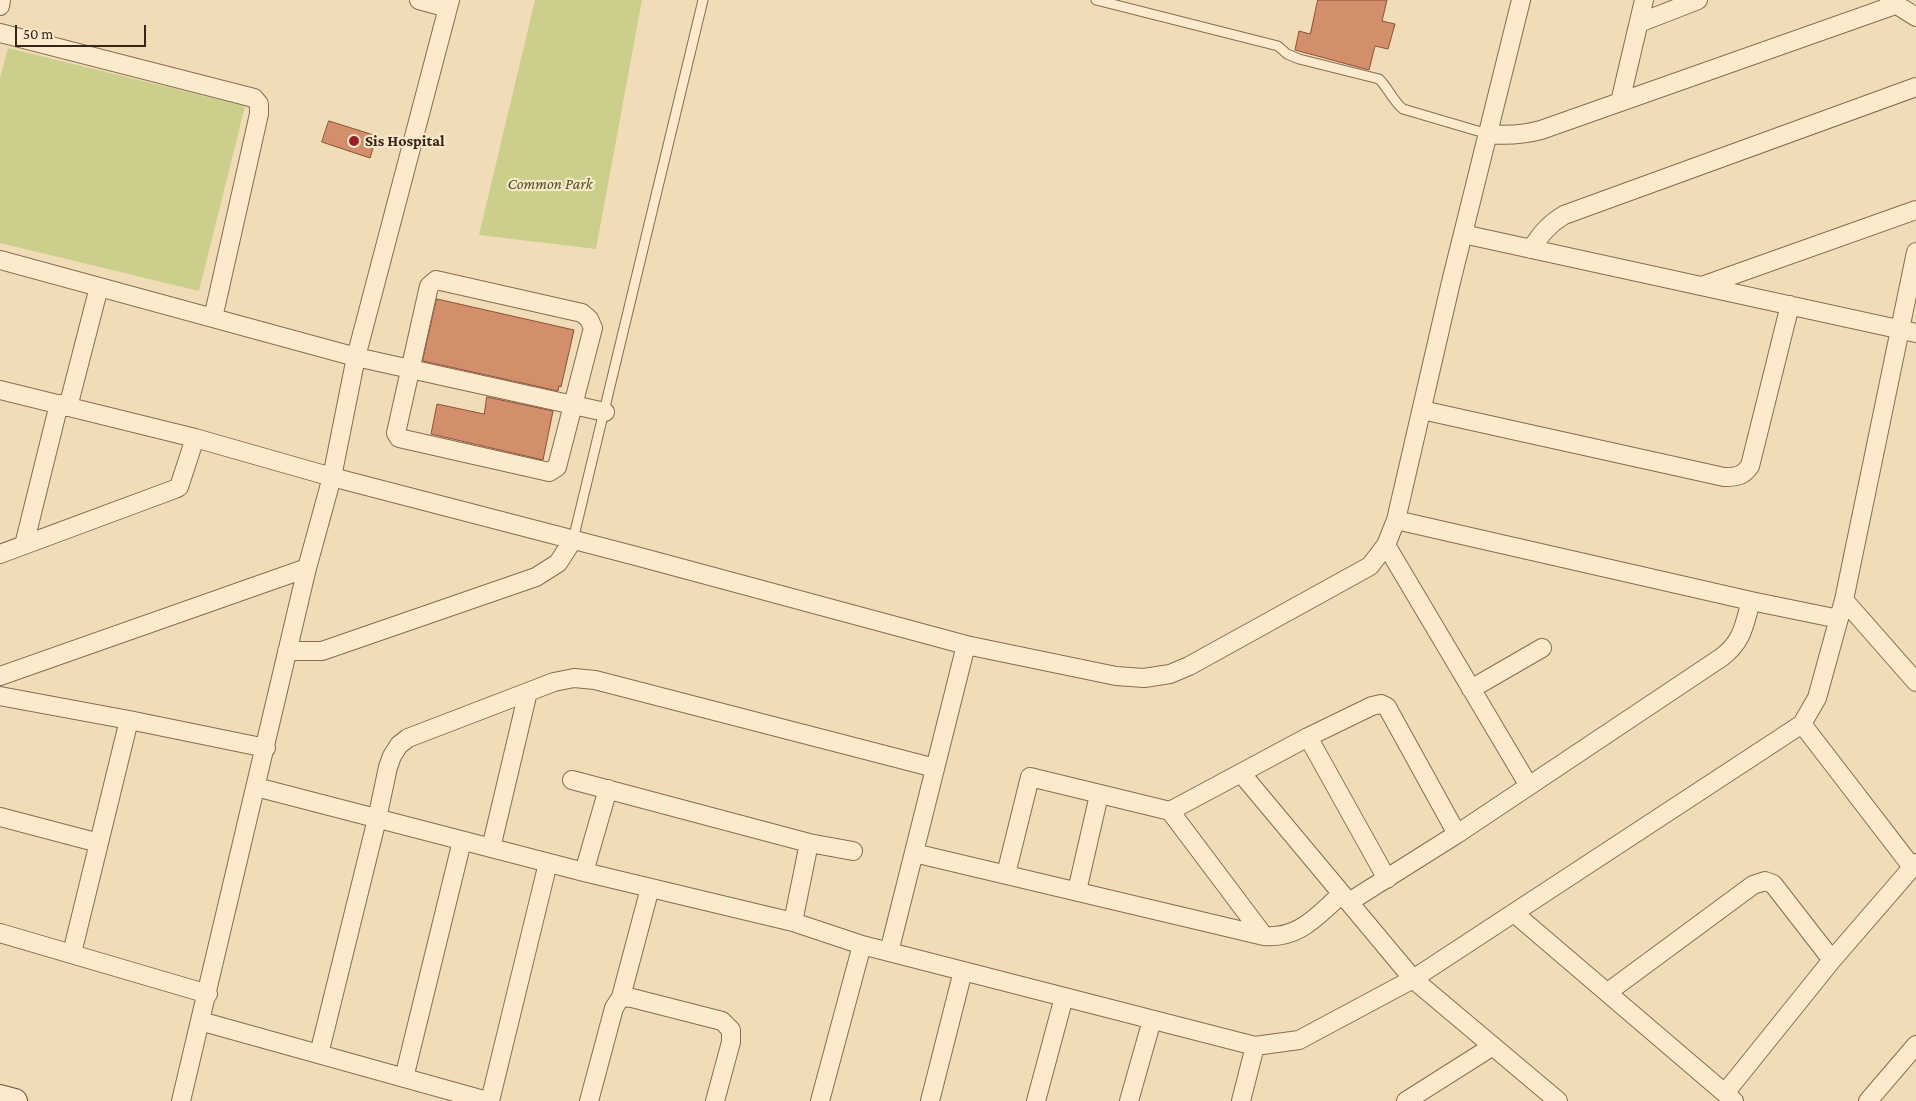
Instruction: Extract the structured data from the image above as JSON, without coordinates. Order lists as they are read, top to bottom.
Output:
{
  "parks": ["Common Park"],
  "places": ["Sis Hospital"],
  "scale_bar": "50 m"
}
